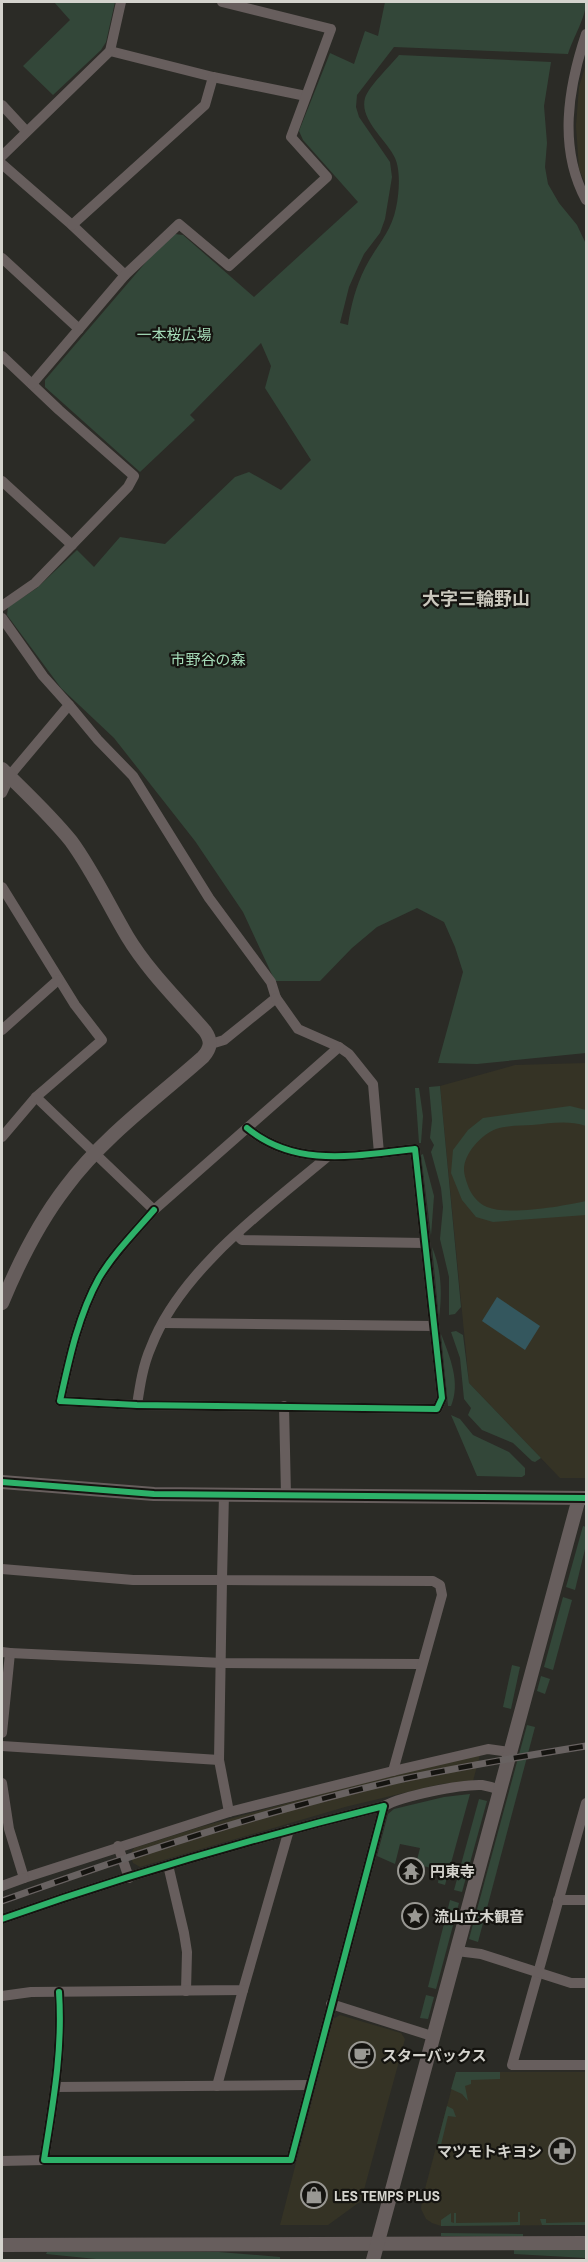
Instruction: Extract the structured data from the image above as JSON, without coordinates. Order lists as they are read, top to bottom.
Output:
{
  "districts": ["大字三輪野山"],
  "parks": ["一本桜広場", "市野谷の森"],
  "places": {
    "temple": ["円東寺"],
    "place": ["流山立木観音"],
    "cafe": ["スターバックス"],
    "pharmacy": ["マツモトキヨシ"],
    "shop": ["LES TEMPS PLUS"]
  }
}
